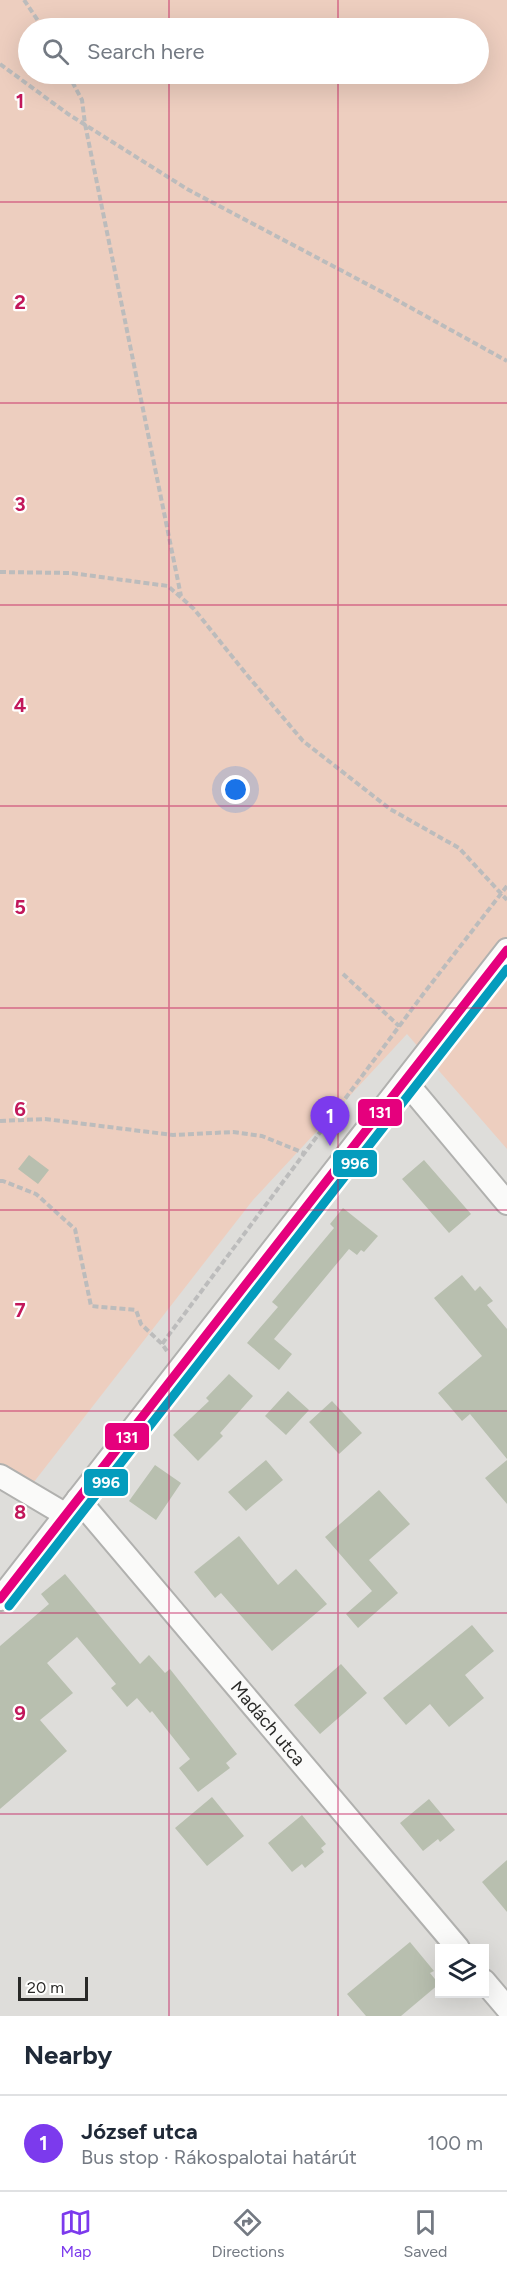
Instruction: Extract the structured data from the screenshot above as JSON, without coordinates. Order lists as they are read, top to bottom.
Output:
{
  "streets": {
    "street": ["Madách utca"]
  },
  "lines": ["transit line 131", "transit line 996"],
  "scale_bar": "20 m",
  "page": {
    "search": "Search here",
    "pins": "1",
    "scale": "20 m",
    "heading": "Nearby",
    "list": [
      {
        "mark": "1",
        "name": "József utca",
        "note": "Bus stop · Rákospalotai határút",
        "value": "100 m"
      }
    ],
    "nav": ["Map", "Directions", "Saved"]
  },
  "grid": {
    "rows": [
      "1",
      "2",
      "3",
      "4",
      "5",
      "6",
      "7",
      "8",
      "9"
    ]
  }
}
